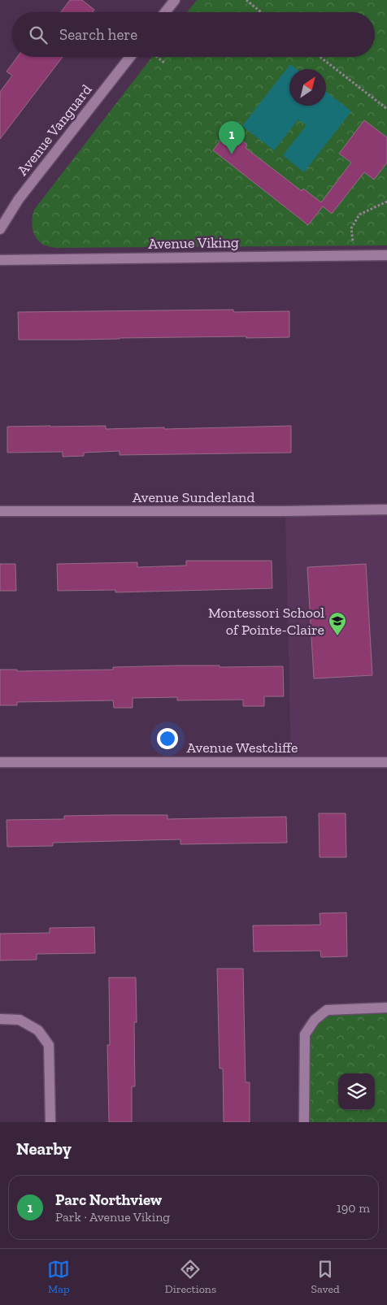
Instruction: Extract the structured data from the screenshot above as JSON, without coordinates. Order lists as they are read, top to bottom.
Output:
{
  "streets": {
    "street": [
      "Avenue Vanguard",
      "Avenue Viking",
      "Avenue Sunderland",
      "Avenue Westcliffe"
    ]
  },
  "places": {
    "school or university": ["Montessori School of Pointe-Claire"]
  },
  "north": "top right",
  "page": {
    "search": "Search here",
    "pins": "1",
    "heading": "Nearby",
    "list": [
      {
        "mark": "1",
        "name": "Parc Northview",
        "note": "Park · Avenue Viking",
        "value": "190 m"
      }
    ],
    "nav": ["Map", "Directions", "Saved"]
  }
}
